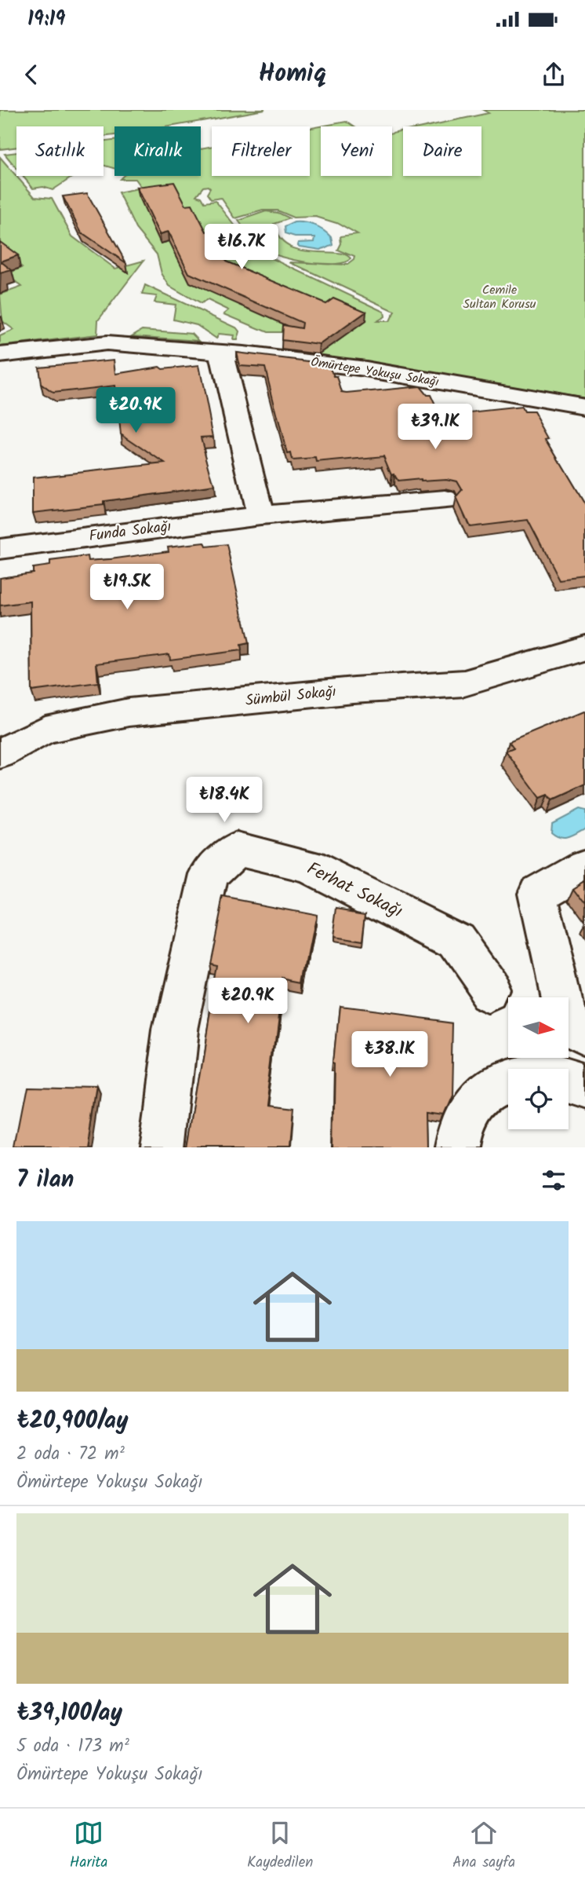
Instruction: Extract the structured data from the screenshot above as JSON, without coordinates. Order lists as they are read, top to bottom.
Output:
{
  "streets": {
    "street": [
      "Ömürtepe Yokuşu Sokağı",
      "Funda Sokağı",
      "Sümbül Sokağı",
      "Ferhat Sokağı"
    ]
  },
  "parks": ["Cemile Sultan Korusu"],
  "north": "right",
  "page": {
    "status": "19:19",
    "header": "Homiq",
    "chip": [
      "Satılık",
      "Kiralık",
      "Filtreler",
      "Yeni",
      "Daire"
    ],
    "price": [
      "₺16.7K",
      "₺20.9K",
      "₺39.1K",
      "₺19.5K",
      "₺18.4K",
      "₺20.9K",
      "₺38.1K"
    ],
    "heading": "7 ilan",
    "list": [
      {
        "name": "₺20,900/ay",
        "note": "2 oda · 72 m² · Ömürtepe Yokuşu Sokağı"
      },
      {
        "name": "₺39,100/ay",
        "note": "5 oda · 173 m² · Ömürtepe Yokuşu Sokağı"
      }
    ],
    "tabs": ["Harita", "Kaydedilen", "Ana sayfa"]
  }
}
